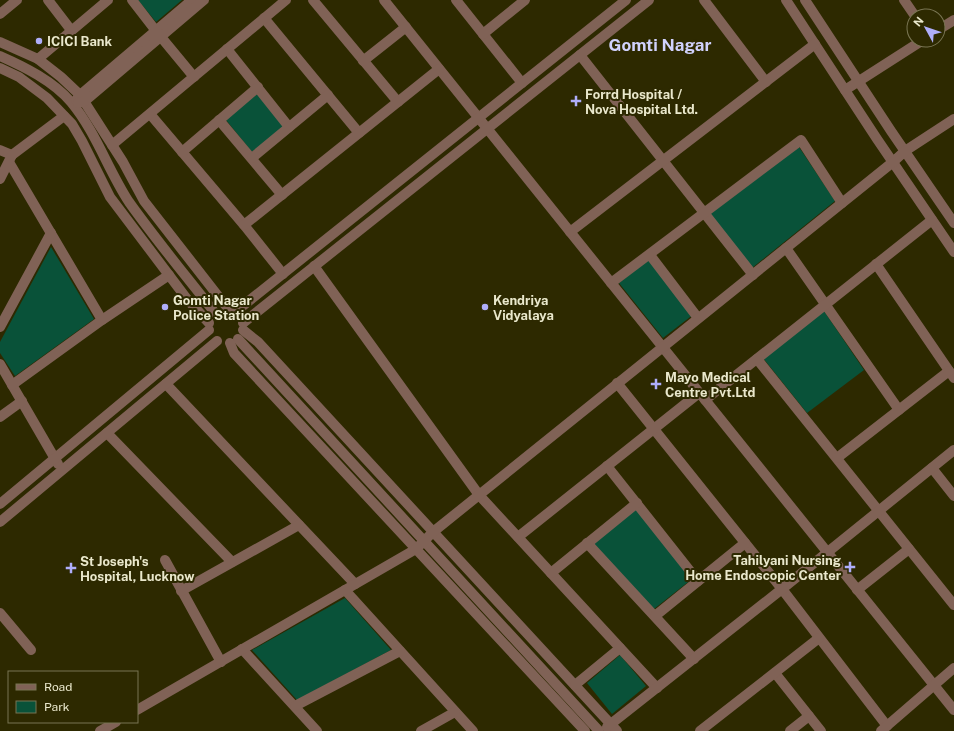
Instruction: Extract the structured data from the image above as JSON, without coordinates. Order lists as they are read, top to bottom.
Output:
{
  "districts": ["Gomti Nagar"],
  "places": {
    "other": ["ICICI Bank", "Gomti Nagar Police Station", "Kendriya Vidyalaya"],
    "health": [
      "Forrd Hospital / Nova Hospital Ltd.",
      "Mayo Medical Centre Pvt.Ltd",
      "Tahilyani Nursing Home Endoscopic Center",
      "St Joseph's Hospital, Lucknow"
    ]
  },
  "legend": ["Road", "Park"],
  "north": "top left"
}
